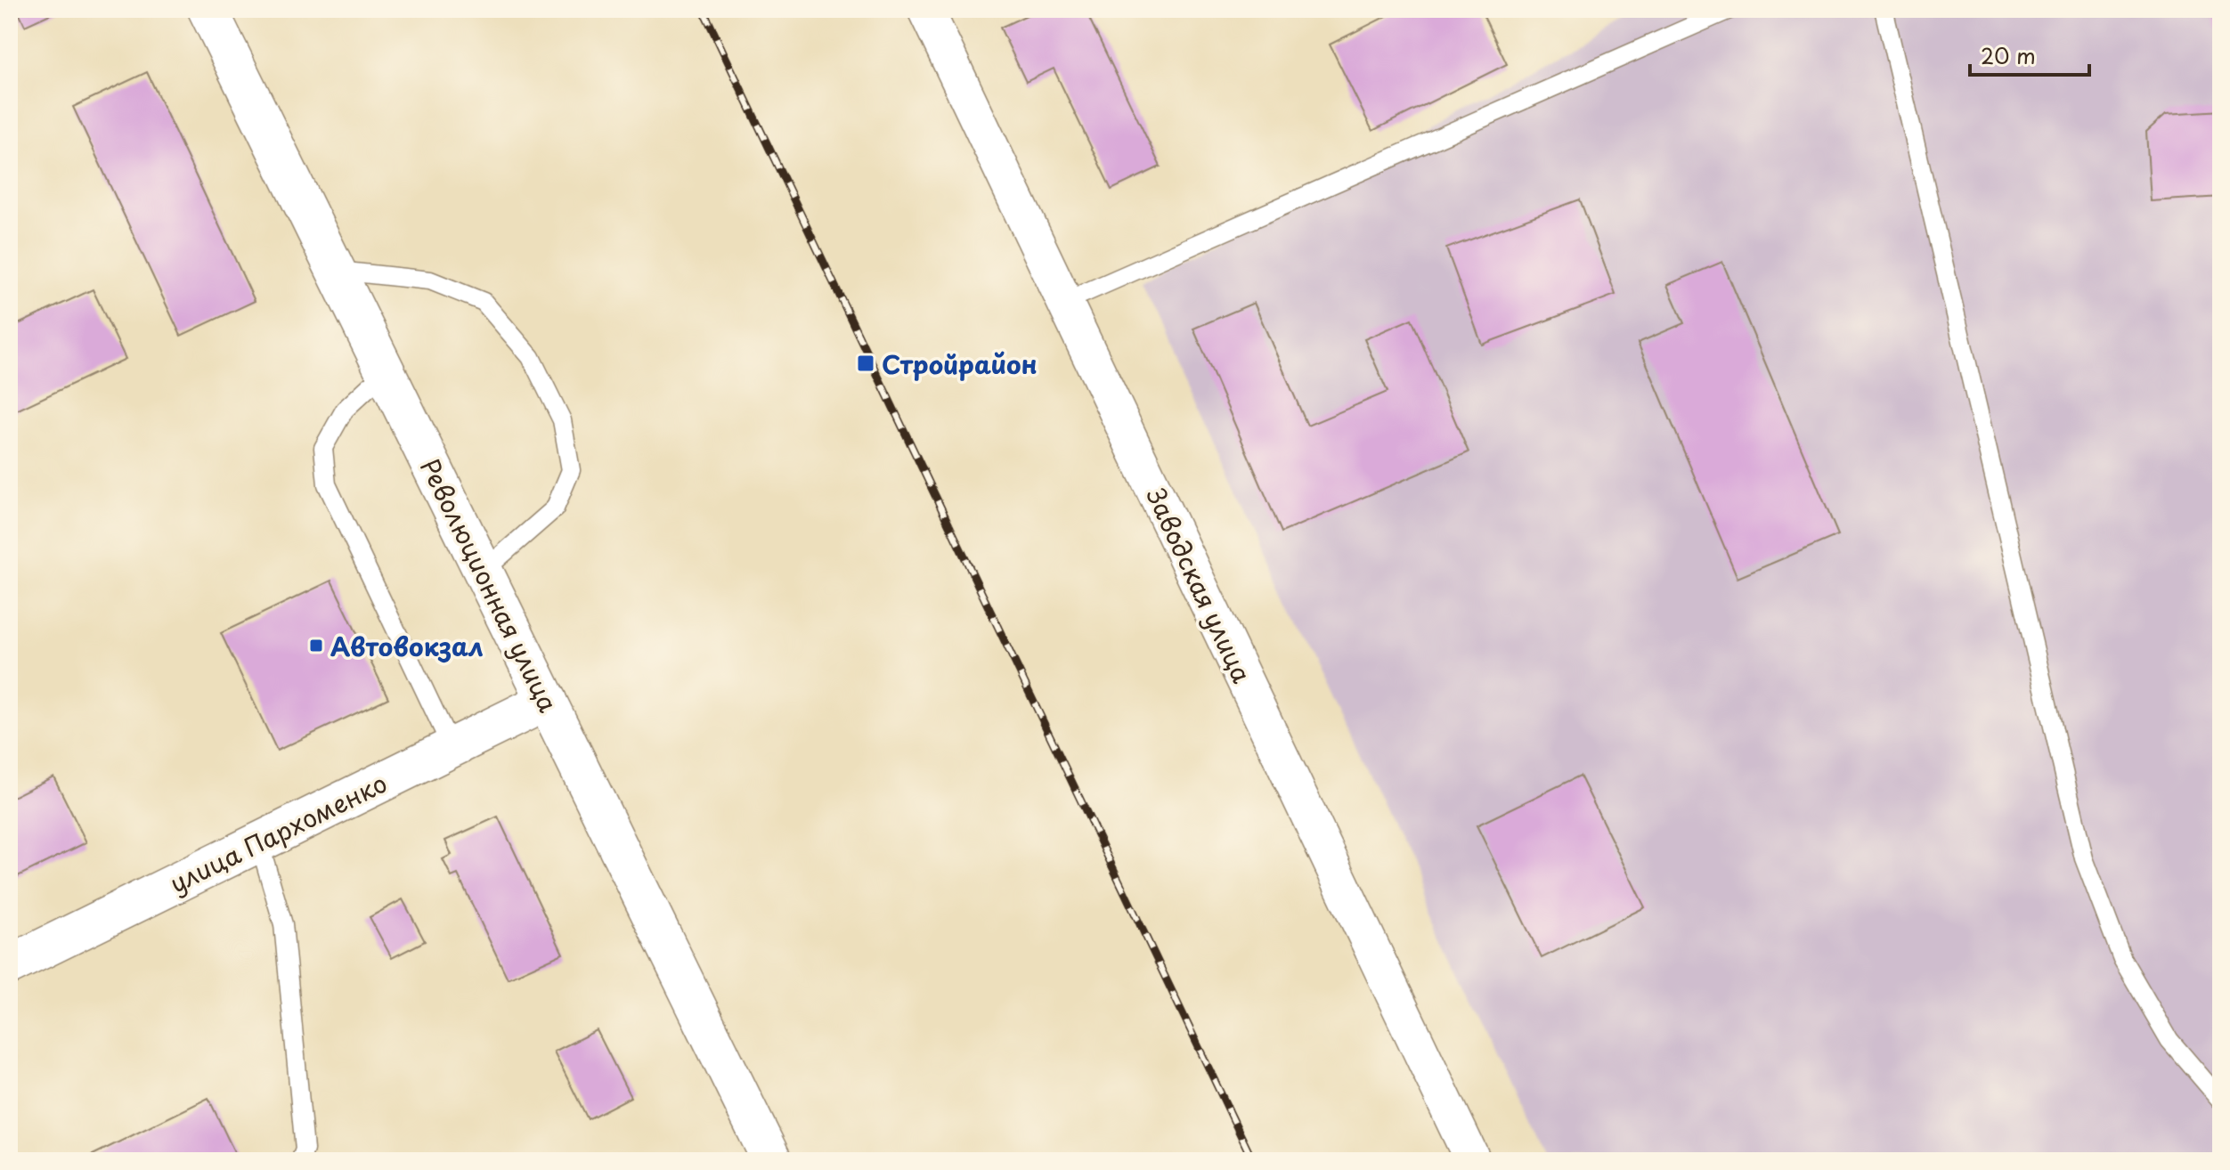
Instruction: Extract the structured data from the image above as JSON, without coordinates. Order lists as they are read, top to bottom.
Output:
{
  "streets": {
    "street": ["Революционная улица", "Заводская улица", "улица Пархоменко"]
  },
  "crossings": [
    ["Революционная улица", "улица Пархоменко"]
  ],
  "places": {
    "transit": ["Стройрайон", "Автовокзал"]
  },
  "scale_bar": "20 m"
}
